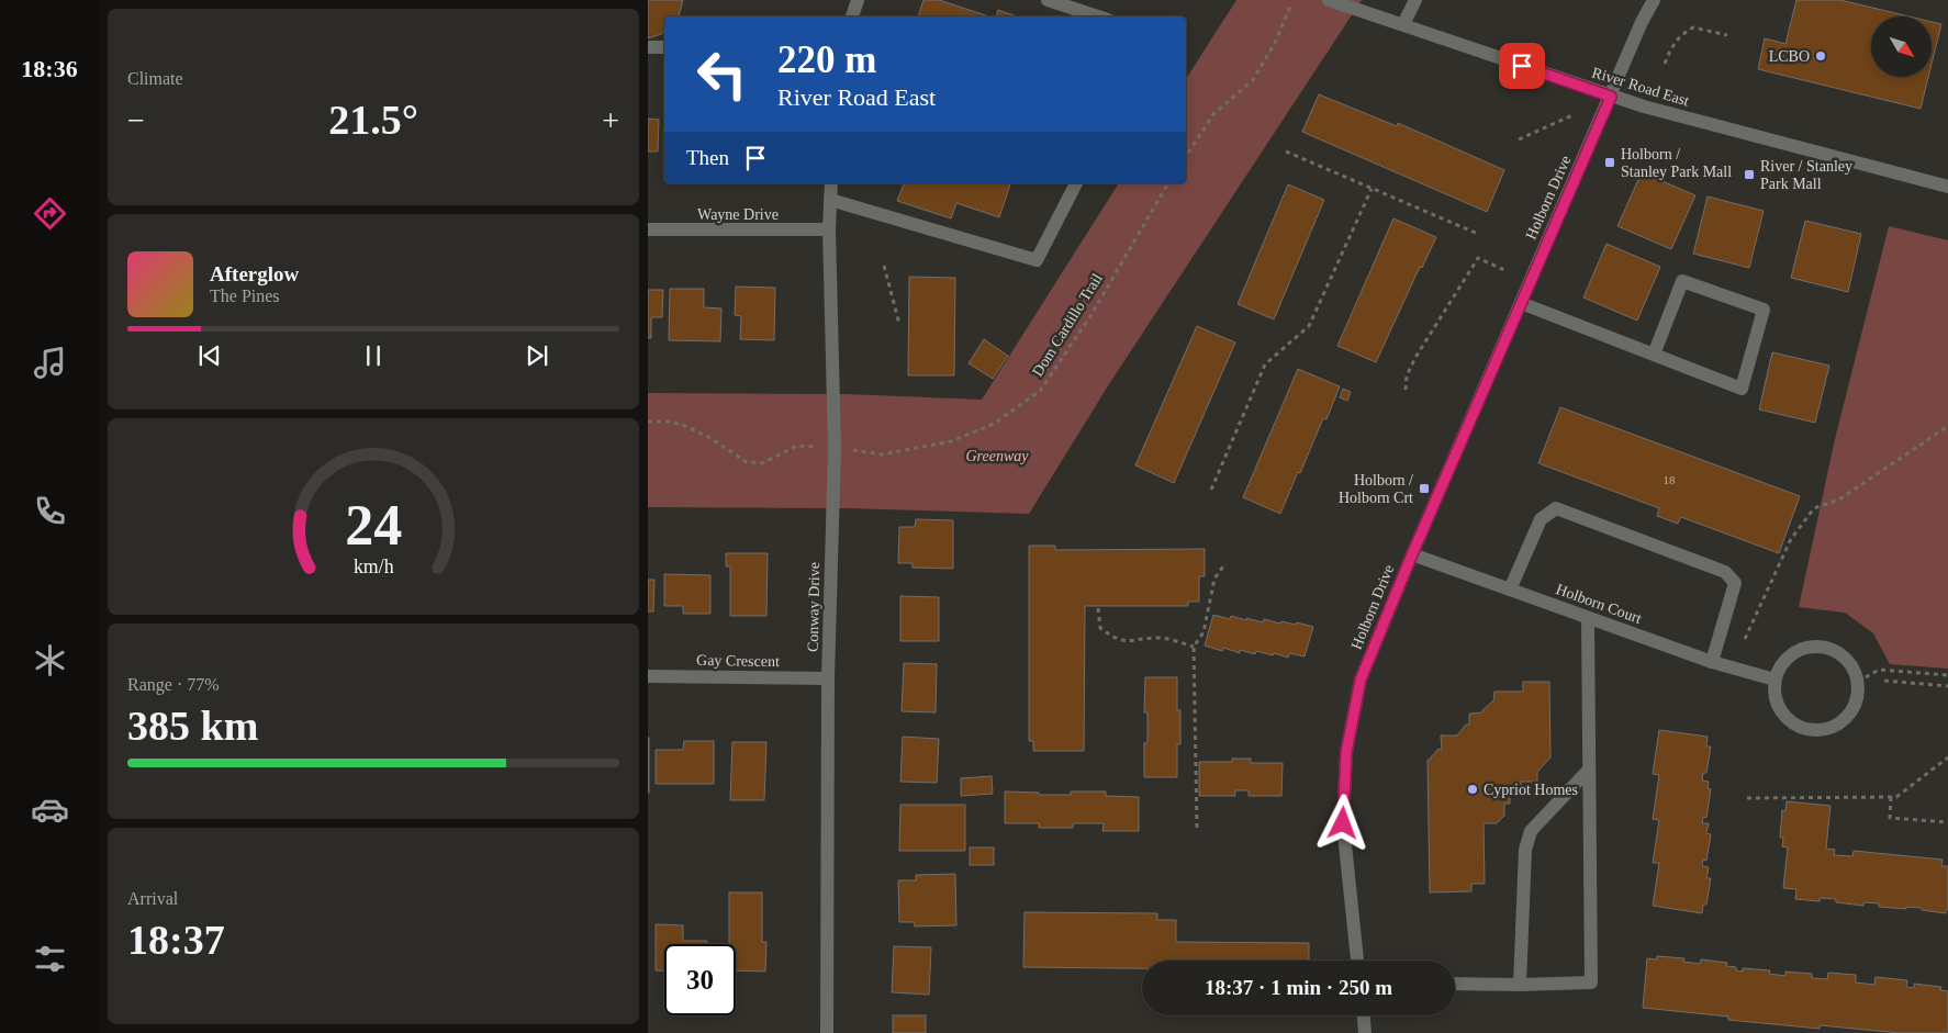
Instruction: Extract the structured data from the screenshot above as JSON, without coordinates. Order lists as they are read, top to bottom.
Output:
{
  "streets": {
    "street": [
      "River Road East",
      "Holborn Drive",
      "Wayne Drive",
      "Holborn Court",
      "Conway Drive",
      "Gay Crescent"
    ],
    "path": ["Dom Cardillo Trail"]
  },
  "crossings": [
    ["River Road East", "Holborn Drive"],
    ["Holborn Drive", "Holborn Court"],
    ["Wayne Drive", "Conway Drive"],
    ["Conway Drive", "Gay Crescent"]
  ],
  "parks": ["Greenway"],
  "places": {
    "other": ["LCBO", "Cypriot Homes"],
    "transit": ["Holborn / Stanley Park Mall", "River / Stanley Park Mall", "Holborn / Holborn Crt"]
  },
  "house_numbers": ["18"],
  "north": "bottom right",
  "page": {
    "tabs": "18:36",
    "tile": [
      "Climate",
      ["Range · 77%", "385 km"],
      ["Arrival", "18:37"]
    ],
    "turn": ["220 m", "River Road East"],
    "heat": ["−", "21.5°", "+"],
    "then": "Then",
    "song": ["Afterglow", "The Pines"],
    "limit": "30",
    "trip": "18:37 · 1 min · 250 m",
    "gauge": ["24", "km/h"]
  }
}
